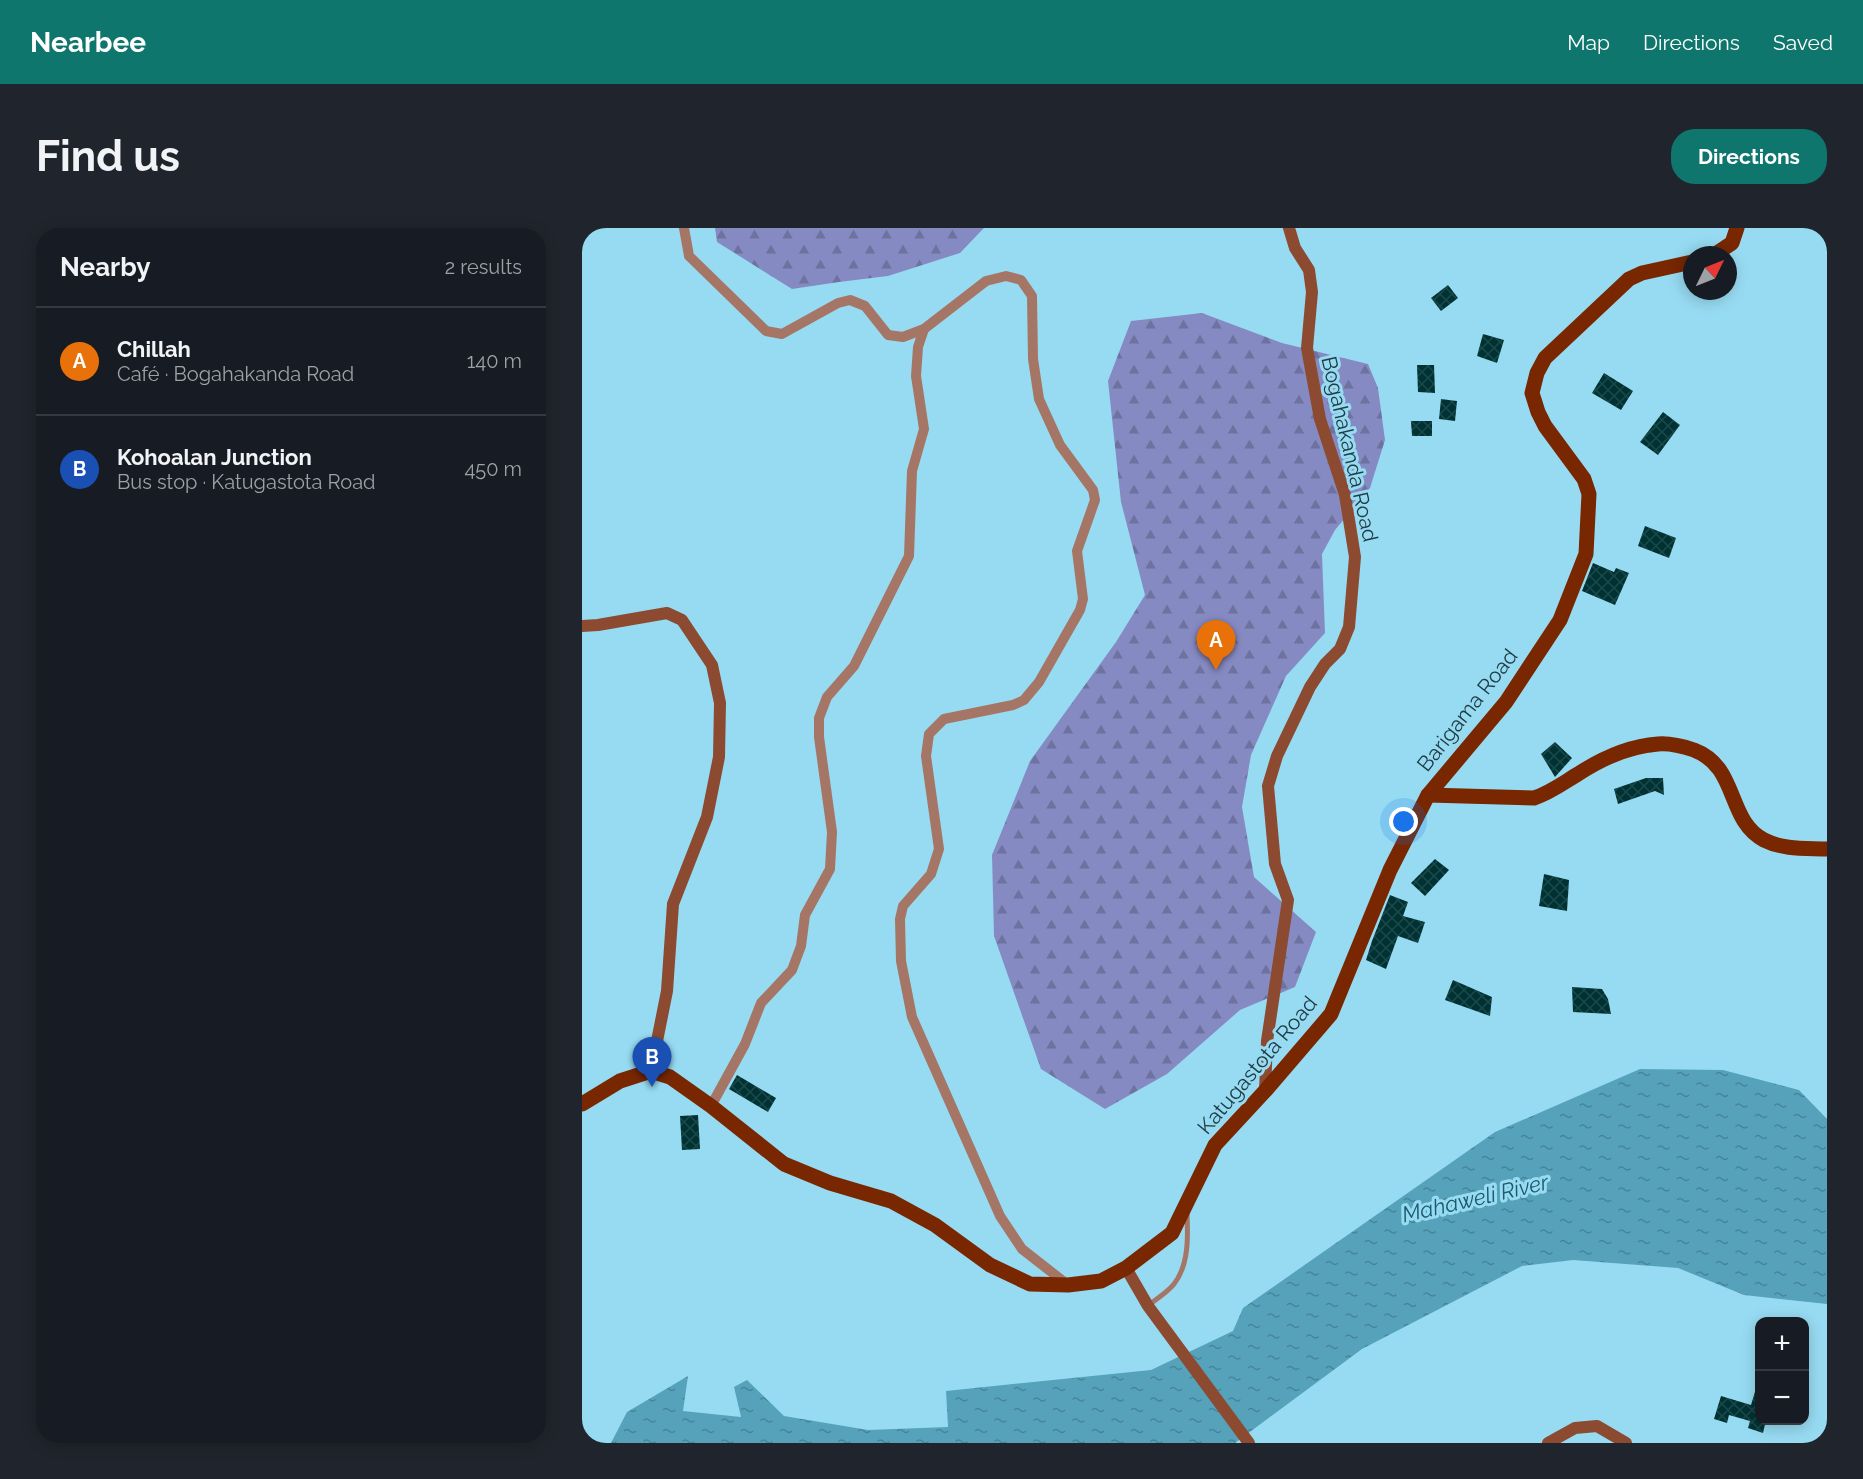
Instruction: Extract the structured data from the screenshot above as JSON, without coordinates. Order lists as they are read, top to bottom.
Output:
{
  "streets": {
    "main road": ["Barigama Road", "Katugastota Road"],
    "street": ["Bogahakanda Road"]
  },
  "crossings": [
    ["Bogahakanda Road", "Katugastota Road"],
    ["Barigama Road", "Katugastota Road"]
  ],
  "water": ["Mahaweli River"],
  "north": "top right",
  "page": {
    "header": "Nearbee",
    "nav": ["Map", "Directions", "Saved"],
    "buttons": "Directions",
    "title": "Find us",
    "heading": ["Nearby", "2 results"],
    "list": [
      {
        "mark": "A",
        "name": "Chillah",
        "note": "Café · Bogahakanda Road",
        "value": "140 m"
      },
      {
        "mark": "B",
        "name": "Kohoalan Junction",
        "note": "Bus stop · Katugastota Road",
        "value": "450 m"
      }
    ],
    "pins": ["A", "B"],
    "map_buttons": ["+", "−"]
  }
}
